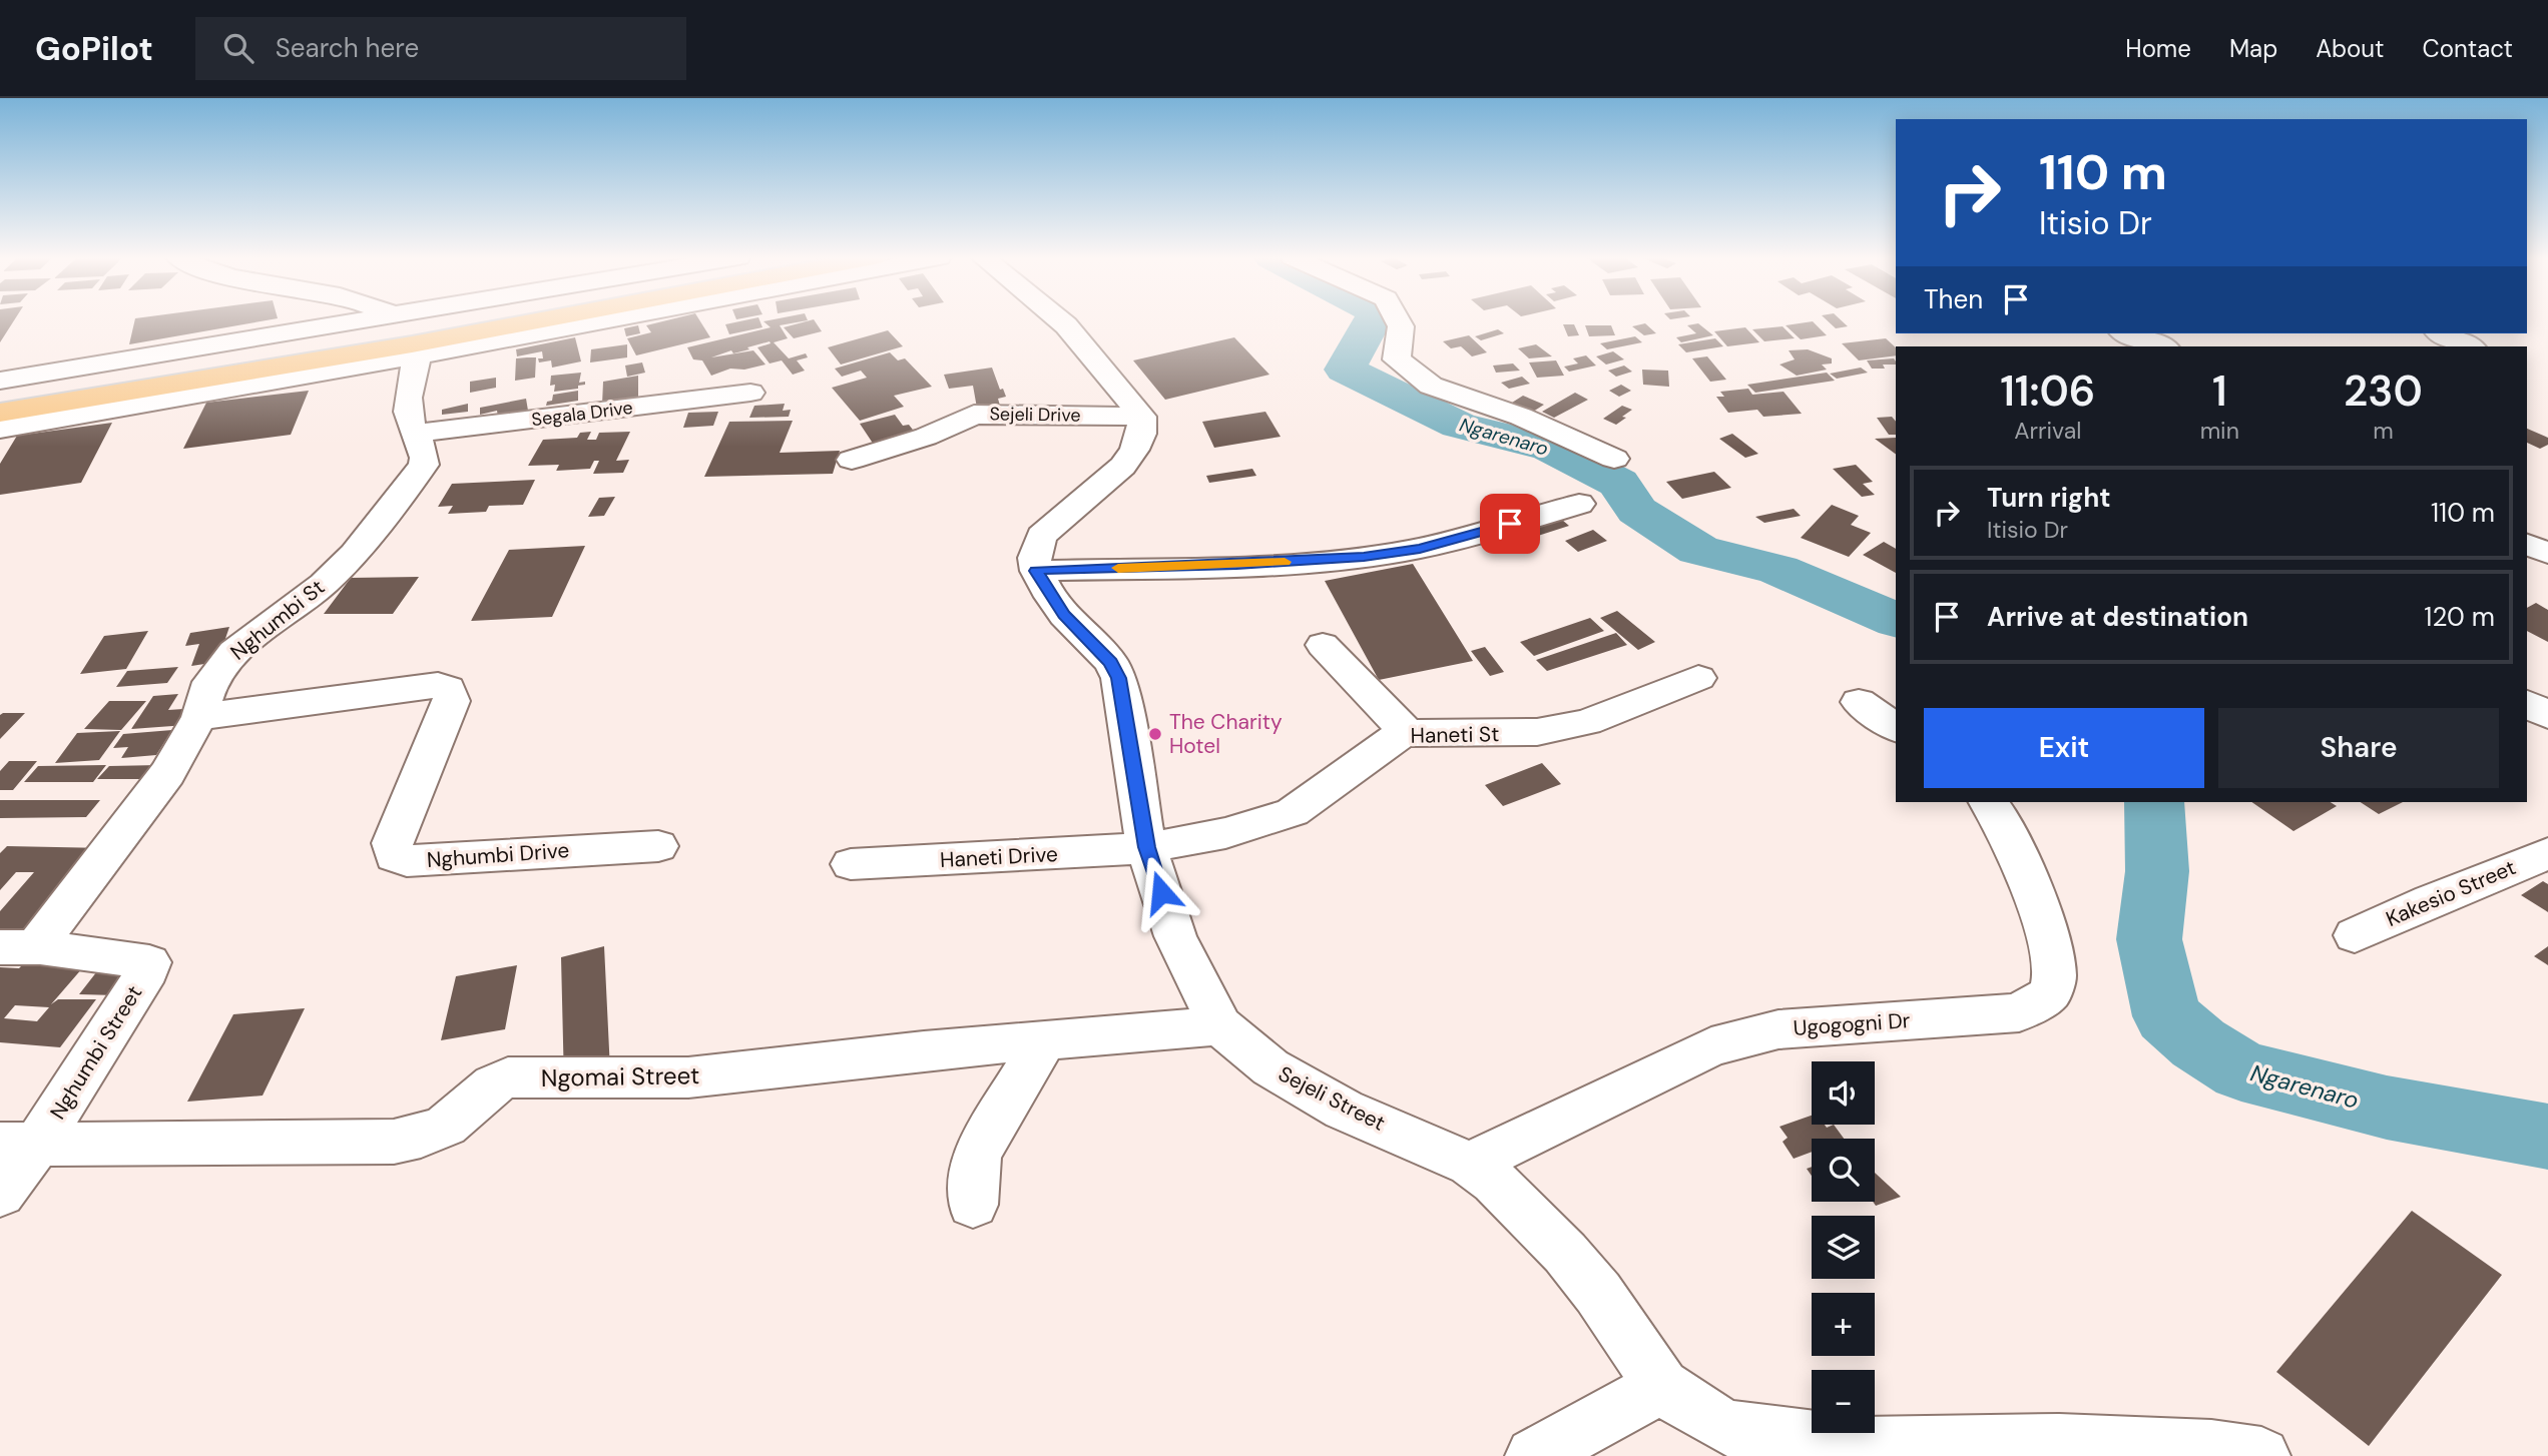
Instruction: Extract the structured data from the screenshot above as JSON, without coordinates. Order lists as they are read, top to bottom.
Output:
{
  "streets": {
    "street": [
      "Segala Drive",
      "Sejeli Drive",
      "Nghumbi St",
      "Haneti St",
      "Nghumbi Drive",
      "Haneti Drive",
      "Kakesio Street",
      "Ugogogni Dr",
      "Nghumbi Street",
      "Ngomai Street",
      "Sejeli Street"
    ]
  },
  "crossings": [
    ["Segala Drive", "Nghumbi St"],
    ["Nghumbi St", "Nghumbi Drive"],
    ["Nghumbi St", "Nghumbi Street"],
    ["Haneti St", "Haneti Drive"],
    ["Haneti St", "Sejeli Street"],
    ["Haneti Drive", "Sejeli Street"],
    ["Ugogogni Dr", "Sejeli Street"],
    ["Nghumbi Street", "Ngomai Street"],
    ["Ngomai Street", "Sejeli Street"]
  ],
  "water": ["Ngarenaro"],
  "places": ["The Charity Hotel"],
  "page": {
    "header": "GoPilot",
    "search": "Search here",
    "nav": [
      "Home",
      "Map",
      "About",
      "Contact"
    ],
    "turn": ["110 m", "Itisio Dr"],
    "then": "Then",
    "eta": [
      "11:06",
      "Arrival",
      "1",
      "min",
      "230",
      "m"
    ],
    "list": [
      {
        "name": "Turn right",
        "note": "Itisio Dr",
        "value": "110 m"
      },
      {
        "name": "Arrive at destination",
        "value": "120 m"
      }
    ],
    "buttons": ["Exit", "Share"],
    "map_buttons": ["+", "−"]
  }
}
